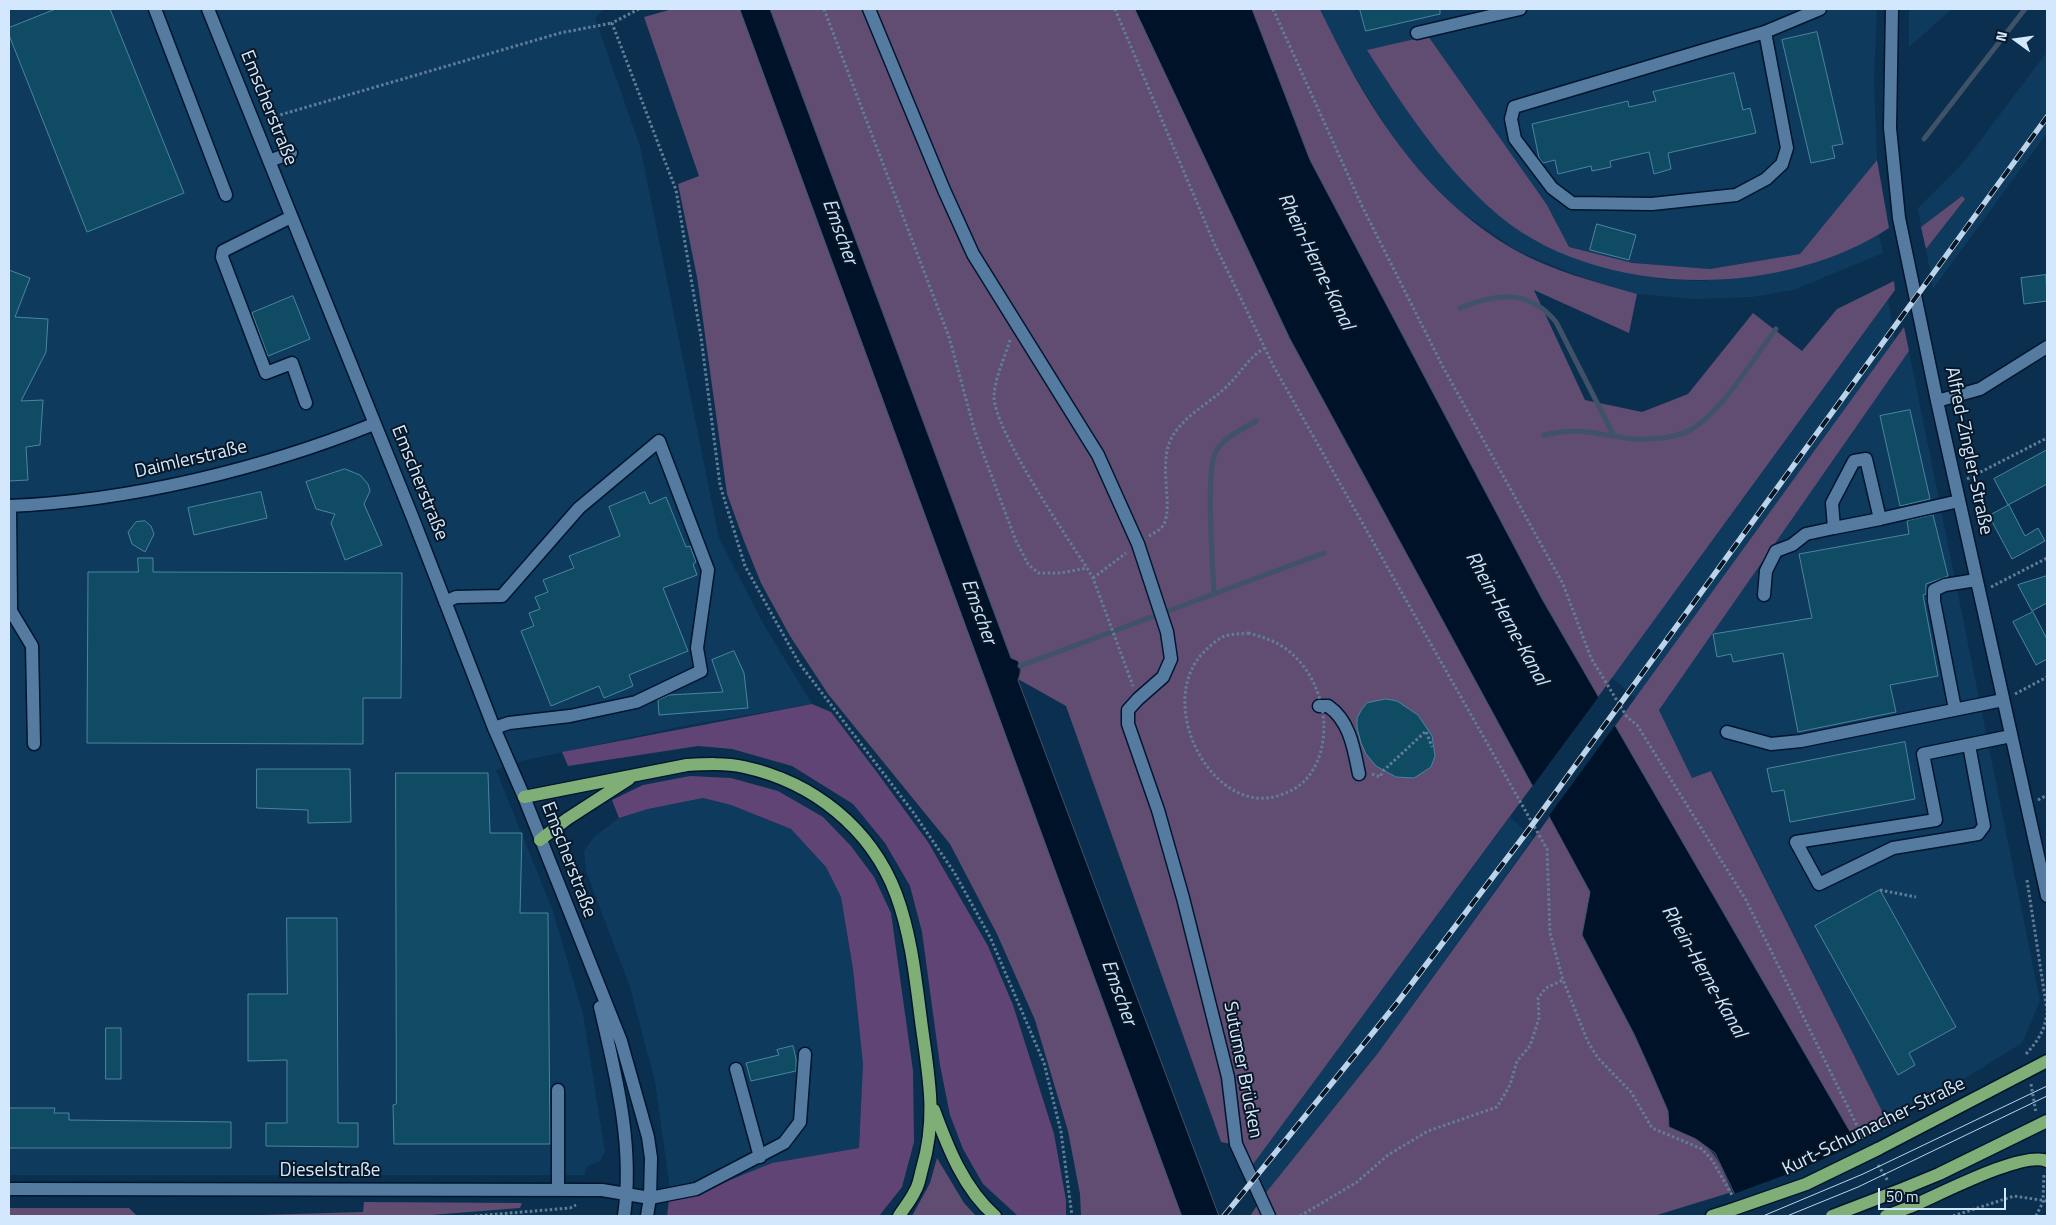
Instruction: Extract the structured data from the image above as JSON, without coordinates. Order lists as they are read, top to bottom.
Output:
{
  "streets": {
    "main road": ["Kurt-Schumacher-Straße"],
    "street": [
      "Emscherstraße",
      "Alfred-Zingler-Straße",
      "Daimlerstraße",
      "Sutumer Brücken",
      "Dieselstraße"
    ]
  },
  "crossings": [
    ["Emscherstraße", "Daimlerstraße"],
    ["Emscherstraße", "Dieselstraße"]
  ],
  "water": ["Emscher", "Rhein-Herne-Kanal"],
  "scale_bar": "50 m",
  "north": "left"
}
